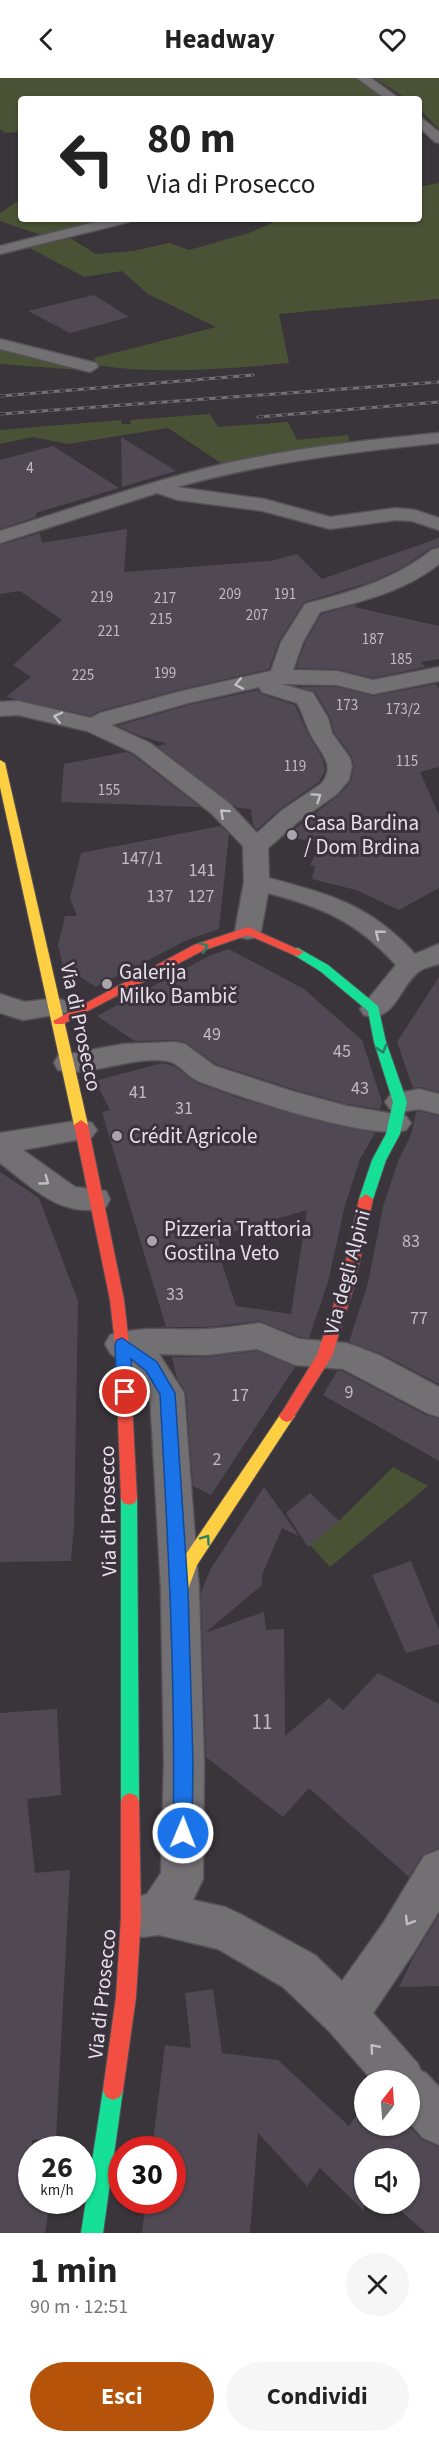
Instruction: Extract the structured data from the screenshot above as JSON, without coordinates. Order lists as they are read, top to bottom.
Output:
{
  "streets": {
    "main road": ["Via di Prosecco", "Via degli Alpini"]
  },
  "one_way": ["Via degli Alpini"],
  "places": [
    "Casa Bardina / Dom Brdina",
    "Galerija Milko Bambič",
    "Crédit Agricole",
    "Pizzeria Trattoria Gostilna Veto"
  ],
  "house_numbers": [
    "4",
    "209",
    "191",
    "219",
    "217",
    "207",
    "215",
    "221",
    "187",
    "185",
    "199",
    "225",
    "173",
    "173/2",
    "115",
    "119",
    "155",
    "147/1",
    "141",
    "137",
    "127",
    "49",
    "45",
    "43",
    "41",
    "31",
    "83",
    "33",
    "77",
    "9",
    "17",
    "2",
    "11"
  ],
  "north": "top",
  "page": {
    "header": "Headway",
    "turn": ["80 m", "Via di Prosecco"],
    "speed": "26 km/h",
    "limit": "30",
    "heading": ["1 min", "90 m · 12:51"],
    "buttons": ["Esci", "Condividi"]
  }
}
